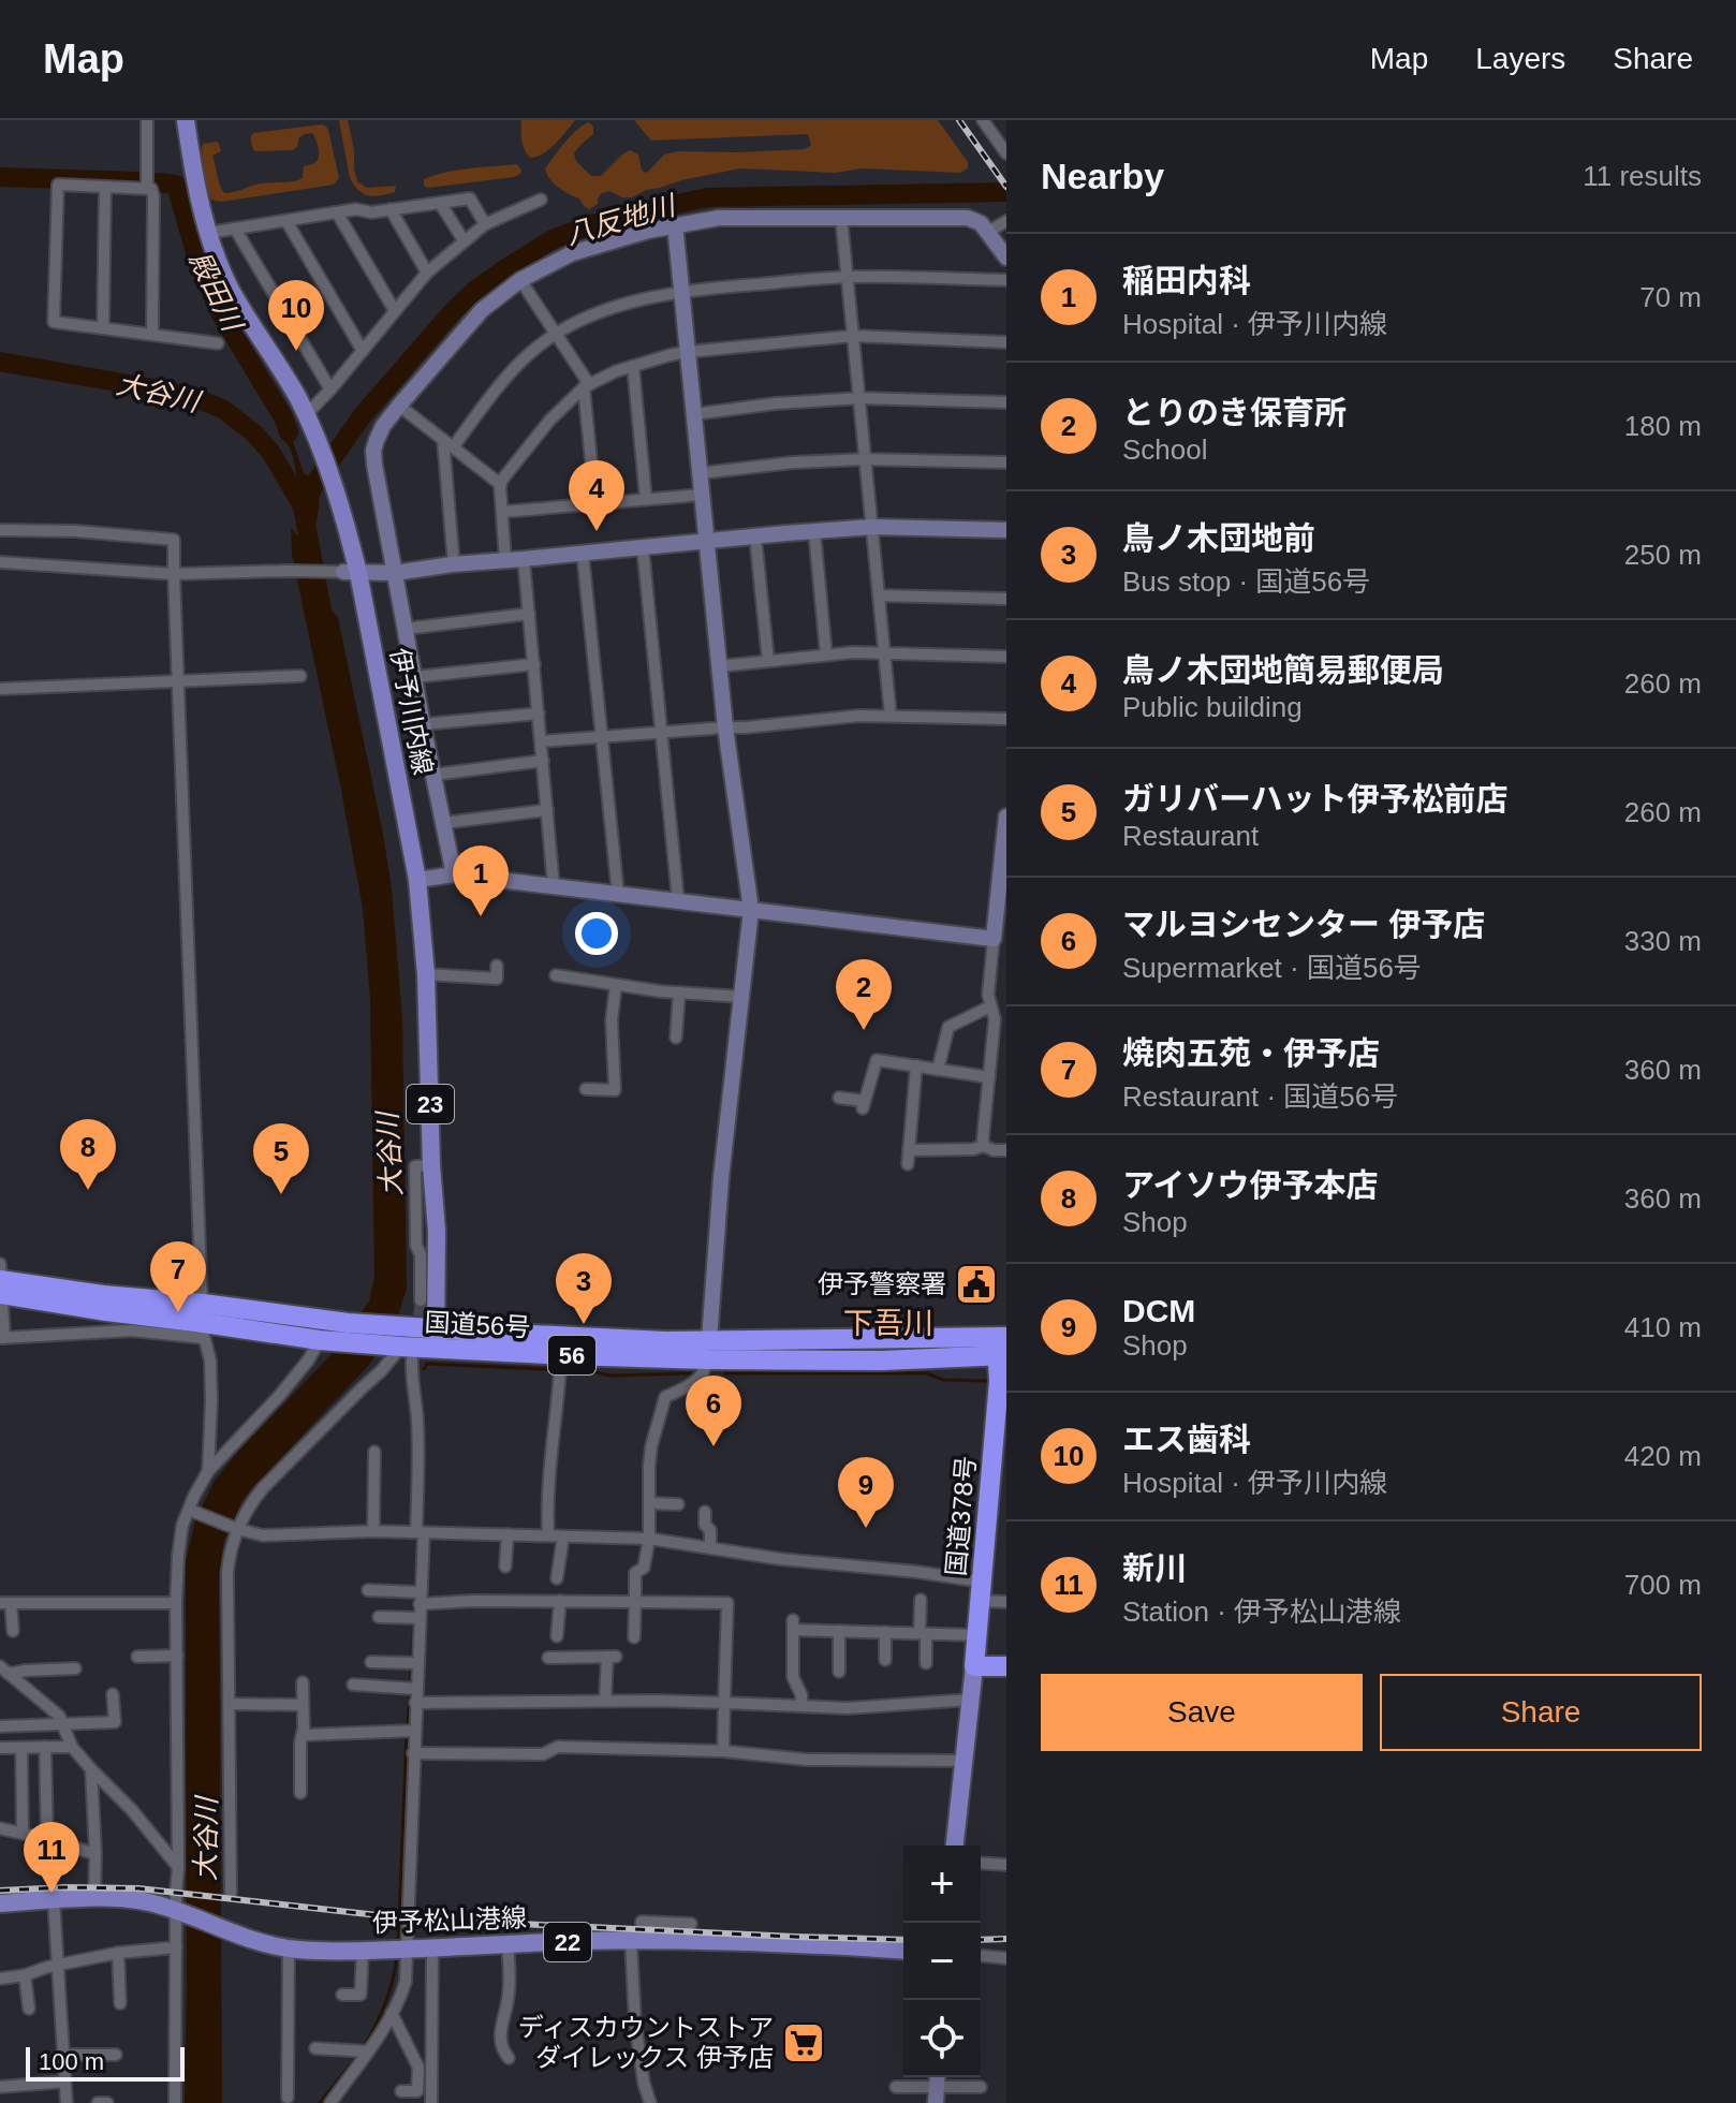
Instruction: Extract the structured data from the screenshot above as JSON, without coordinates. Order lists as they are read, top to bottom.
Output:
{
  "streets": {
    "highway": ["国道56号", "56", "国道378号"],
    "main road": [
      "伊予川内線",
      "23",
      "伊予松山港線",
      "22"
    ]
  },
  "crossings": [
    ["伊予川内線", "国道56号"],
    ["国道56号", "国道378号"]
  ],
  "districts": ["下吾川"],
  "water": ["八反地川", "殿田川", "大谷川"],
  "places": {
    "public building": ["伊予警察署"],
    "supermarket": ["ディスカウントストア ダイレックス 伊予店"]
  },
  "scale_bar": "100 m",
  "page": {
    "header": "Map",
    "nav": ["Map", "Layers", "Share"],
    "heading": ["Nearby", "11 results"],
    "list": [
      {
        "mark": "1",
        "name": "稲田内科",
        "note": "Hospital · 伊予川内線",
        "value": "70 m"
      },
      {
        "mark": "2",
        "name": "とりのき保育所",
        "note": "School",
        "value": "180 m"
      },
      {
        "mark": "3",
        "name": "鳥ノ木団地前",
        "note": "Bus stop · 国道56号",
        "value": "250 m"
      },
      {
        "mark": "4",
        "name": "鳥ノ木団地簡易郵便局",
        "note": "Public building",
        "value": "260 m"
      },
      {
        "mark": "5",
        "name": "ガリバーハット伊予松前店",
        "note": "Restaurant",
        "value": "260 m"
      },
      {
        "mark": "6",
        "name": "マルヨシセンター 伊予店",
        "note": "Supermarket · 国道56号",
        "value": "330 m"
      },
      {
        "mark": "7",
        "name": "焼肉五苑・伊予店",
        "note": "Restaurant · 国道56号",
        "value": "360 m"
      },
      {
        "mark": "8",
        "name": "アイソウ伊予本店",
        "note": "Shop",
        "value": "360 m"
      },
      {
        "mark": "9",
        "name": "DCM",
        "note": "Shop",
        "value": "410 m"
      },
      {
        "mark": "10",
        "name": "エス歯科",
        "note": "Hospital · 伊予川内線",
        "value": "420 m"
      },
      {
        "mark": "11",
        "name": "新川",
        "note": "Station · 伊予松山港線",
        "value": "700 m"
      }
    ],
    "pins": [
      "10",
      "4",
      "1",
      "2",
      "8",
      "5",
      "7",
      "3",
      "6",
      "9",
      "11"
    ],
    "buttons": ["Save", "Share"],
    "map_buttons": ["+", "−"],
    "scale": "100 m"
  }
}
